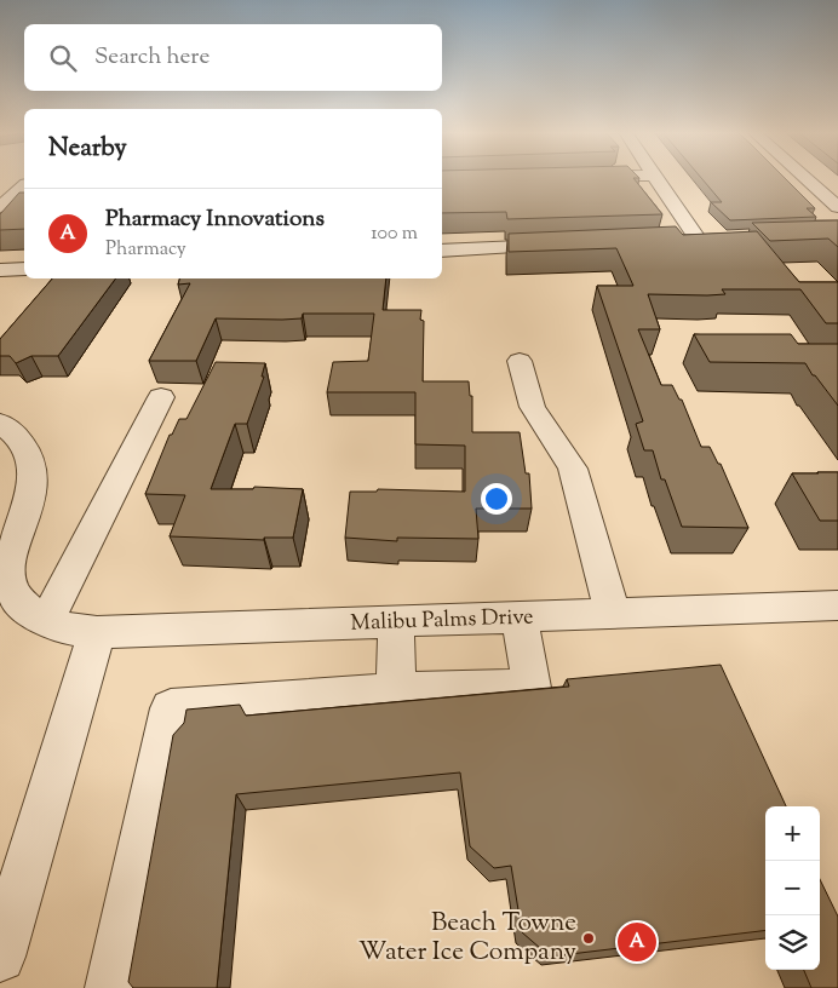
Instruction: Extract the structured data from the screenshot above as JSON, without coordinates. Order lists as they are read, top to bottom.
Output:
{
  "streets": {
    "street": ["Malibu Palms Drive"]
  },
  "places": ["Beach Towne Water Ice Company"],
  "page": {
    "search": "Search here",
    "heading": "Nearby",
    "list": [
      {
        "mark": "A",
        "name": "Pharmacy Innovations",
        "note": "Pharmacy",
        "value": "100 m"
      }
    ],
    "map_buttons": ["+", "−"],
    "pins": "A"
  }
}
